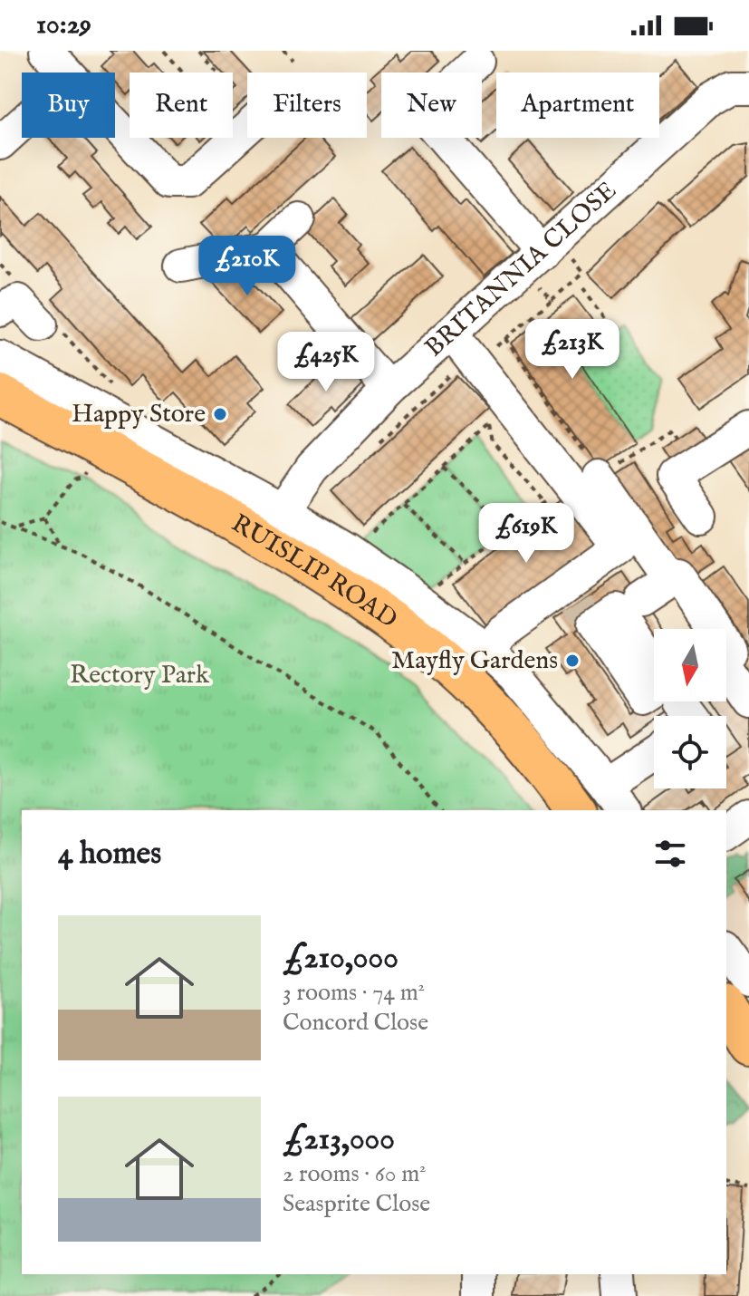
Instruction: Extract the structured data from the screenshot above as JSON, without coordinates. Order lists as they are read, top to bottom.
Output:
{
  "streets": {
    "main road": ["RUISLIP ROAD"],
    "street": ["BRITANNIA CLOSE"]
  },
  "parks": ["Rectory Park"],
  "places": ["Happy Store", "Mayfly Gardens"],
  "north": "bottom",
  "page": {
    "status": "10:29",
    "chip": [
      "Buy",
      "Rent",
      "Filters",
      "New",
      "Apartment"
    ],
    "price": [
      "£210K",
      "£213K",
      "£425K",
      "£619K"
    ],
    "heading": "4 homes",
    "list": [
      {
        "name": "£210,000",
        "note": "3 rooms · 74 m² · Concord Close"
      },
      {
        "name": "£213,000",
        "note": "2 rooms · 60 m² · Seasprite Close"
      }
    ]
  }
}
